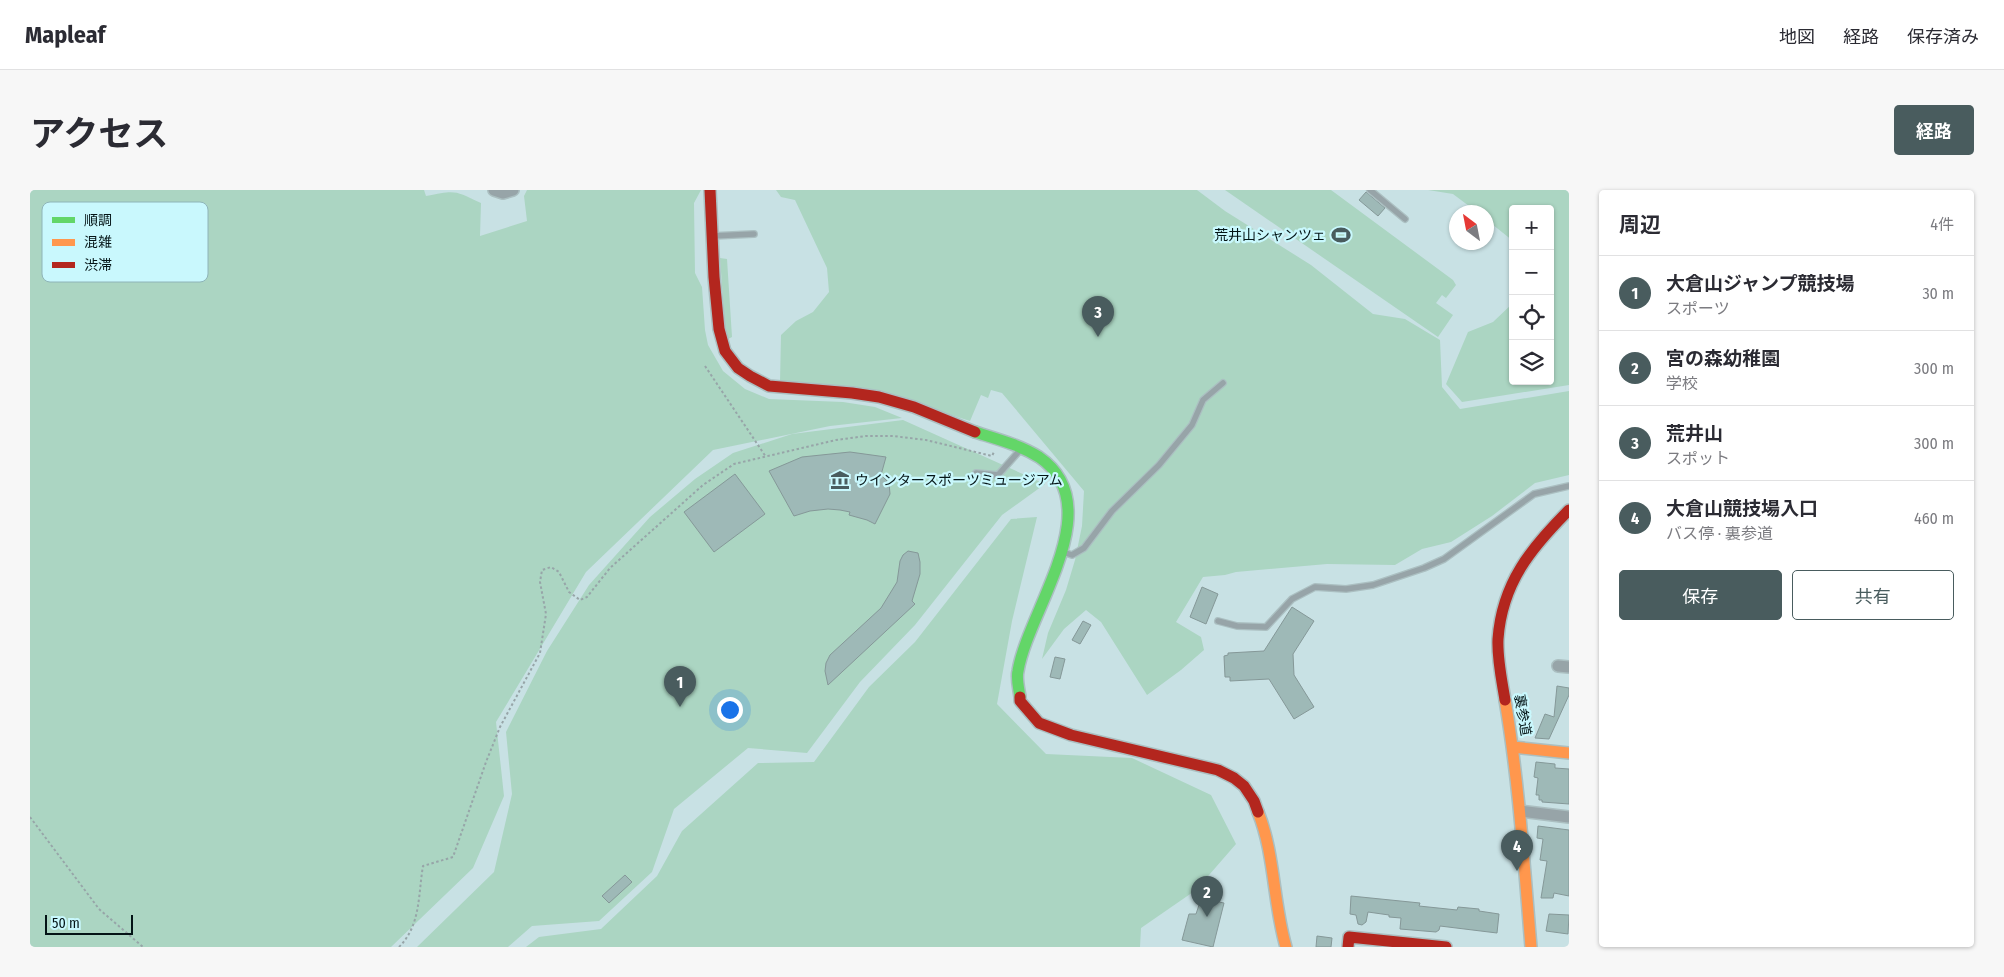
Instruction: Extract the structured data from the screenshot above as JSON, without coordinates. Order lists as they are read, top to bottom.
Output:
{
  "streets": {
    "street": ["裏参道"]
  },
  "places": {
    "sports": ["荒井山シャンツェ"],
    "museum": ["ウインタースポーツミュージアム"]
  },
  "legend": ["順調", "混雑", "渋滞"],
  "scale_bar": "50 m",
  "north": "top left",
  "page": {
    "header": "Mapleaf",
    "nav": ["地図", "経路", "保存済み"],
    "title": "アクセス",
    "buttons": [
      "経路",
      ["保存", "共有"]
    ],
    "heading": ["周辺", "4件"],
    "map_buttons": ["+", "−"],
    "list": [
      {
        "mark": "1",
        "name": "大倉山ジャンプ競技場",
        "note": "スポーツ",
        "value": "30 m"
      },
      {
        "mark": "2",
        "name": "宮の森幼稚園",
        "note": "学校",
        "value": "300 m"
      },
      {
        "mark": "3",
        "name": "荒井山",
        "note": "スポット",
        "value": "300 m"
      },
      {
        "mark": "4",
        "name": "大倉山競技場入口",
        "note": "バス停 · 裏参道",
        "value": "460 m"
      }
    ],
    "pins": [
      "3",
      "1",
      "4",
      "2"
    ],
    "scale": "50 m"
  }
}
